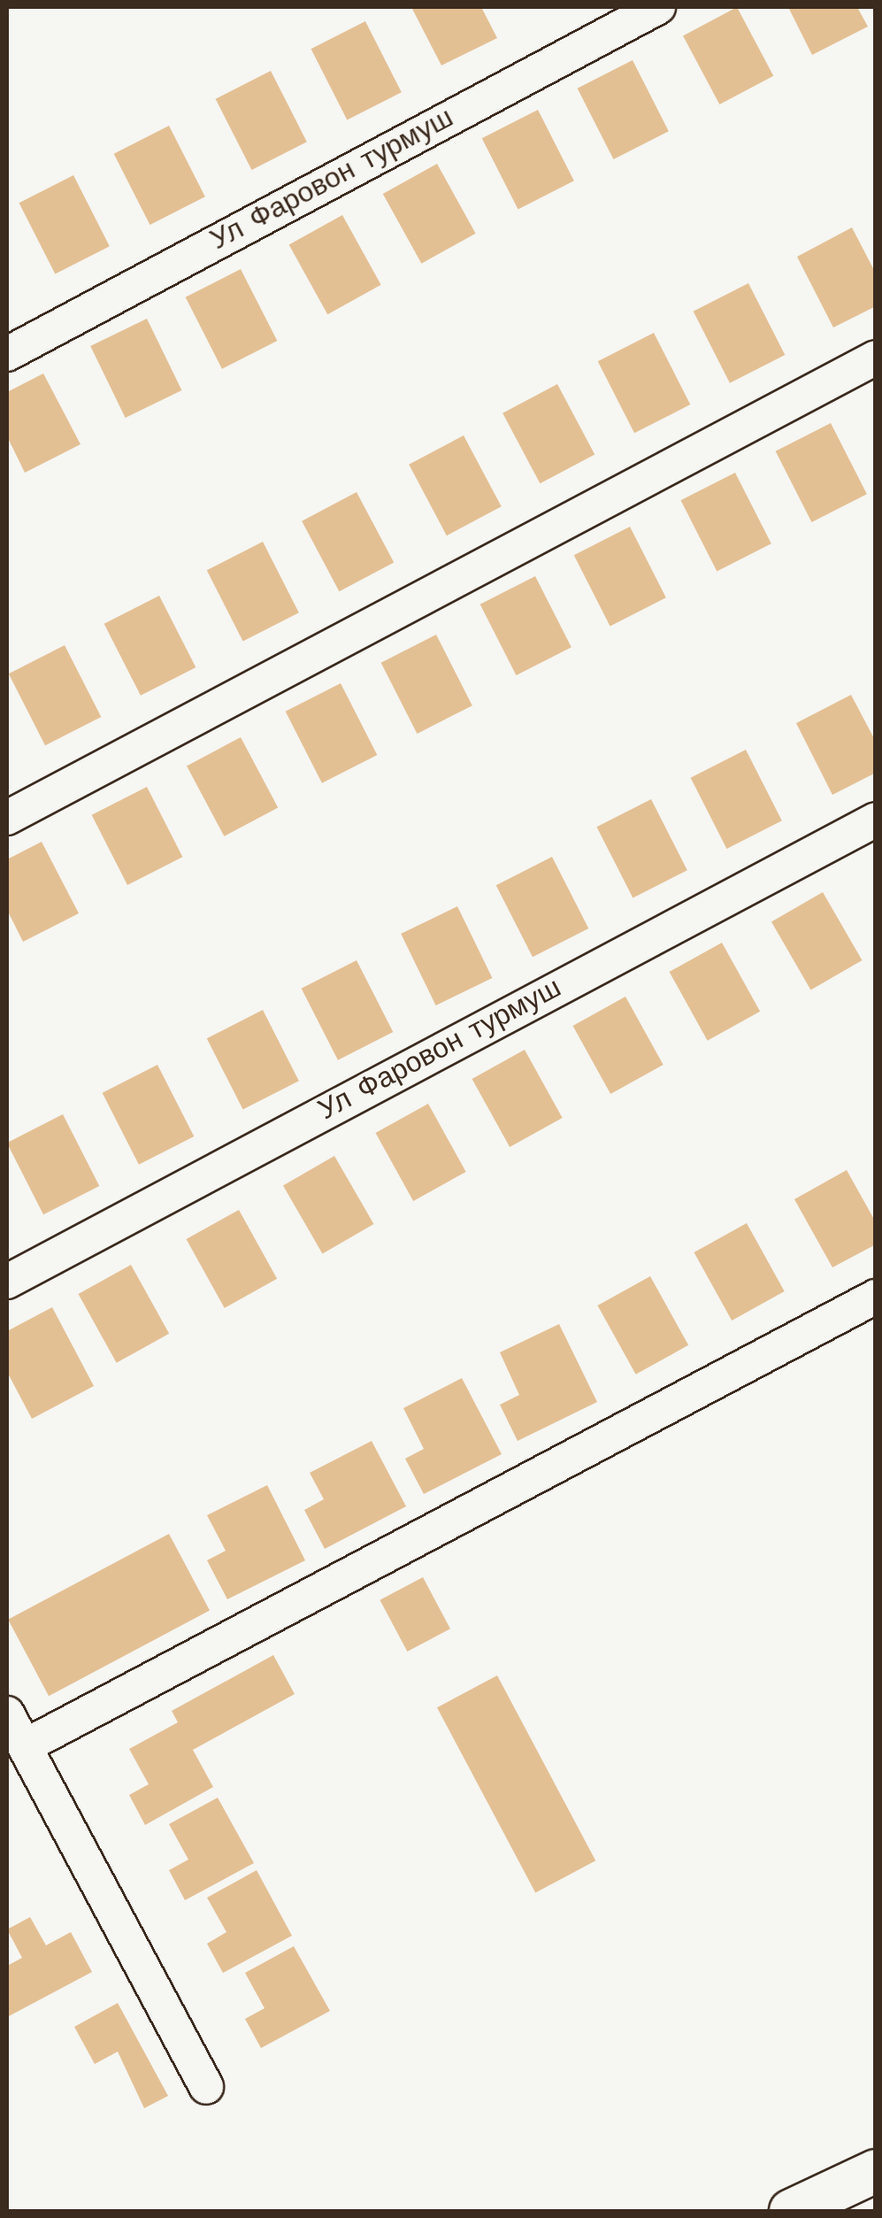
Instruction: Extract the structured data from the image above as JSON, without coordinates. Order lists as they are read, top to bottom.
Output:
{
  "streets": {
    "street": ["Ул Фаровон турмуш"]
  }
}
